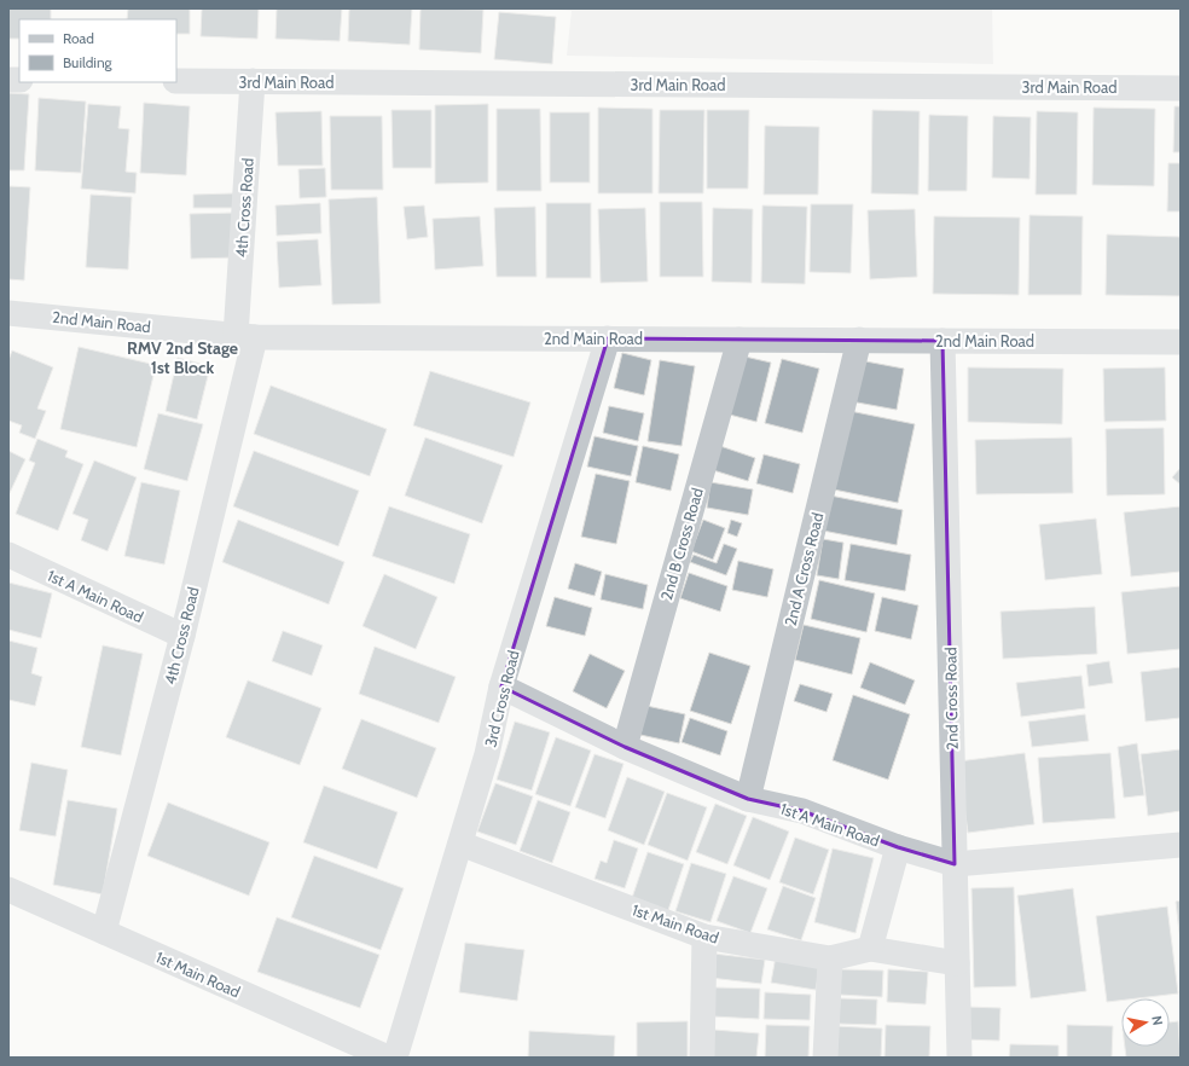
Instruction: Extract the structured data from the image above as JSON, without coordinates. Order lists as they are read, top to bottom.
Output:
{
  "streets": {
    "street": [
      "3rd Main Road",
      "4th Cross Road",
      "2nd Main Road",
      "2nd B Cross Road",
      "2nd A Cross Road",
      "1st A Main Road",
      "3rd Cross Road",
      "2nd Cross Road",
      "1st Main Road"
    ]
  },
  "crossings": [
    ["3rd Main Road", "4th Cross Road"],
    ["4th Cross Road", "2nd Main Road"],
    ["4th Cross Road", "1st A Main Road"],
    ["4th Cross Road", "1st Main Road"],
    ["2nd Main Road", "2nd B Cross Road"],
    ["2nd Main Road", "2nd A Cross Road"],
    ["2nd Main Road", "3rd Cross Road"],
    ["2nd Main Road", "2nd Cross Road"],
    ["2nd B Cross Road", "1st A Main Road"],
    ["2nd A Cross Road", "1st A Main Road"],
    ["1st A Main Road", "3rd Cross Road"],
    ["1st A Main Road", "2nd Cross Road"],
    ["3rd Cross Road", "1st Main Road"],
    ["2nd Cross Road", "1st Main Road"]
  ],
  "districts": ["RMV 2nd Stage 1st Block"],
  "legend": ["Road", "Building"],
  "north": "right"
}
